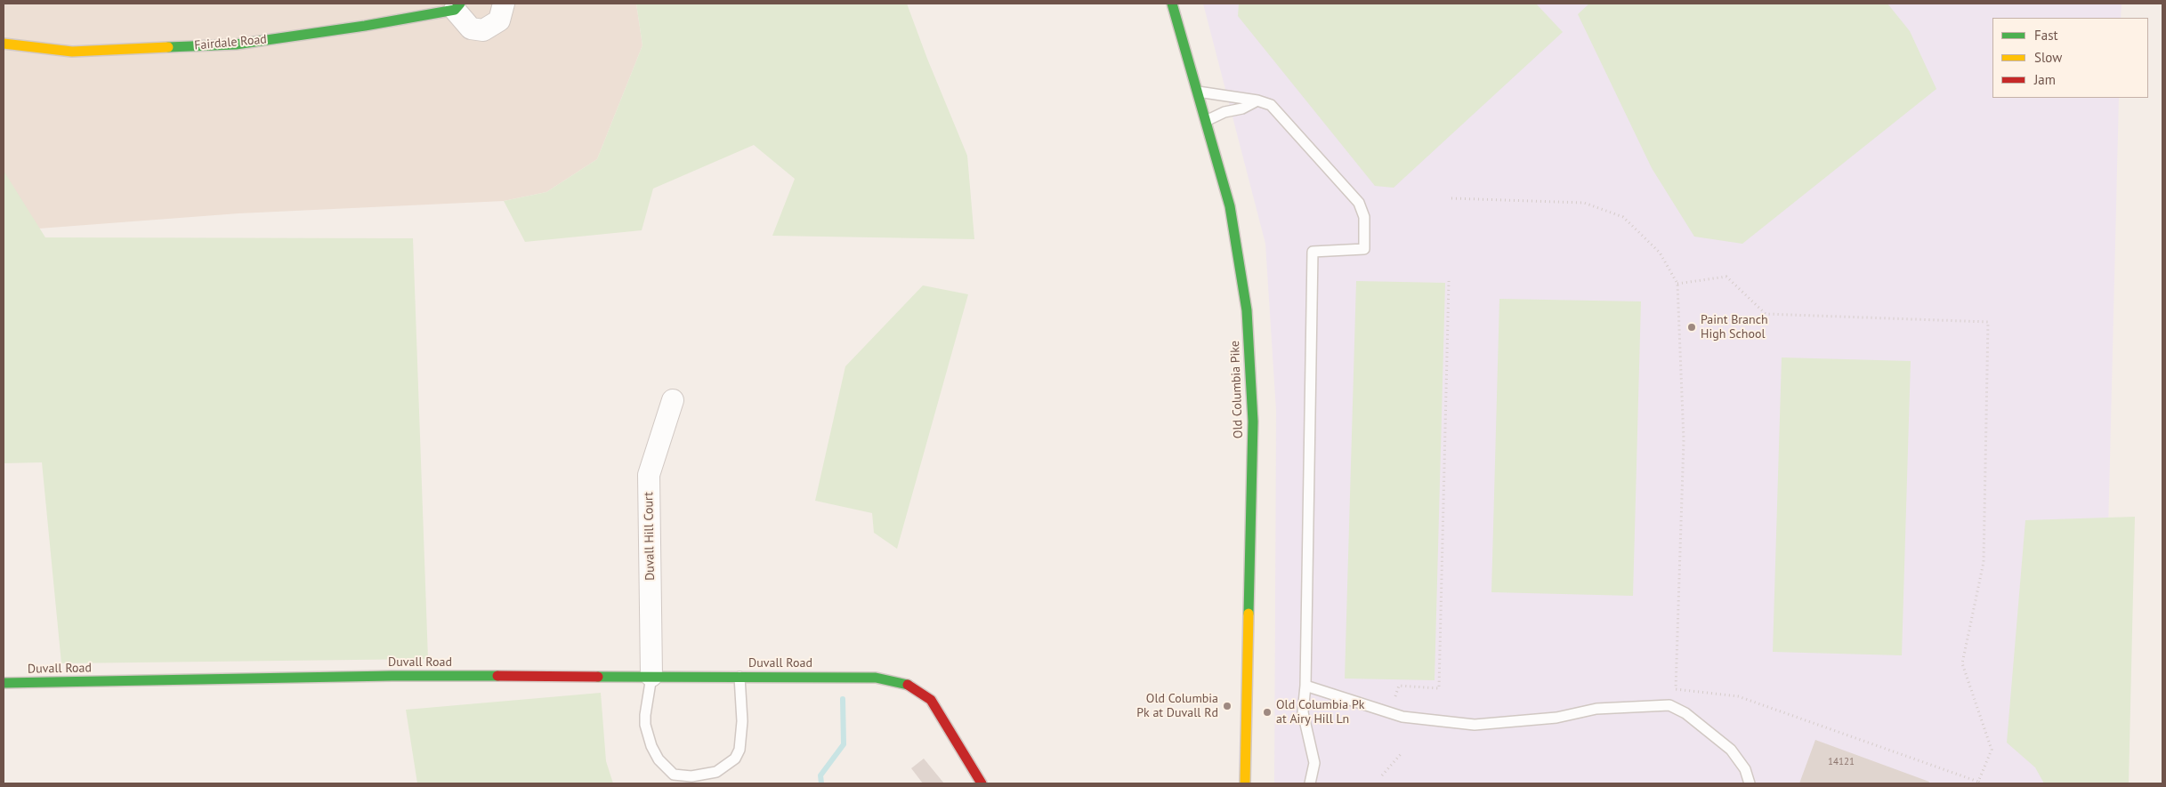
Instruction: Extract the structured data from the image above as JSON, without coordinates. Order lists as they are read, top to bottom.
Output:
{
  "streets": {
    "street": [
      "Fairdale Road",
      "Old Columbia Pike",
      "Duvall Hill Court",
      "Duvall Road"
    ]
  },
  "crossings": [
    ["Duvall Hill Court", "Duvall Road"]
  ],
  "places": ["Paint Branch High School", "Old Columbia Pk at Duvall Rd", "Old Columbia Pk at Airy Hill Ln"],
  "house_numbers": ["14121"],
  "legend": ["Fast", "Slow", "Jam"]
}
